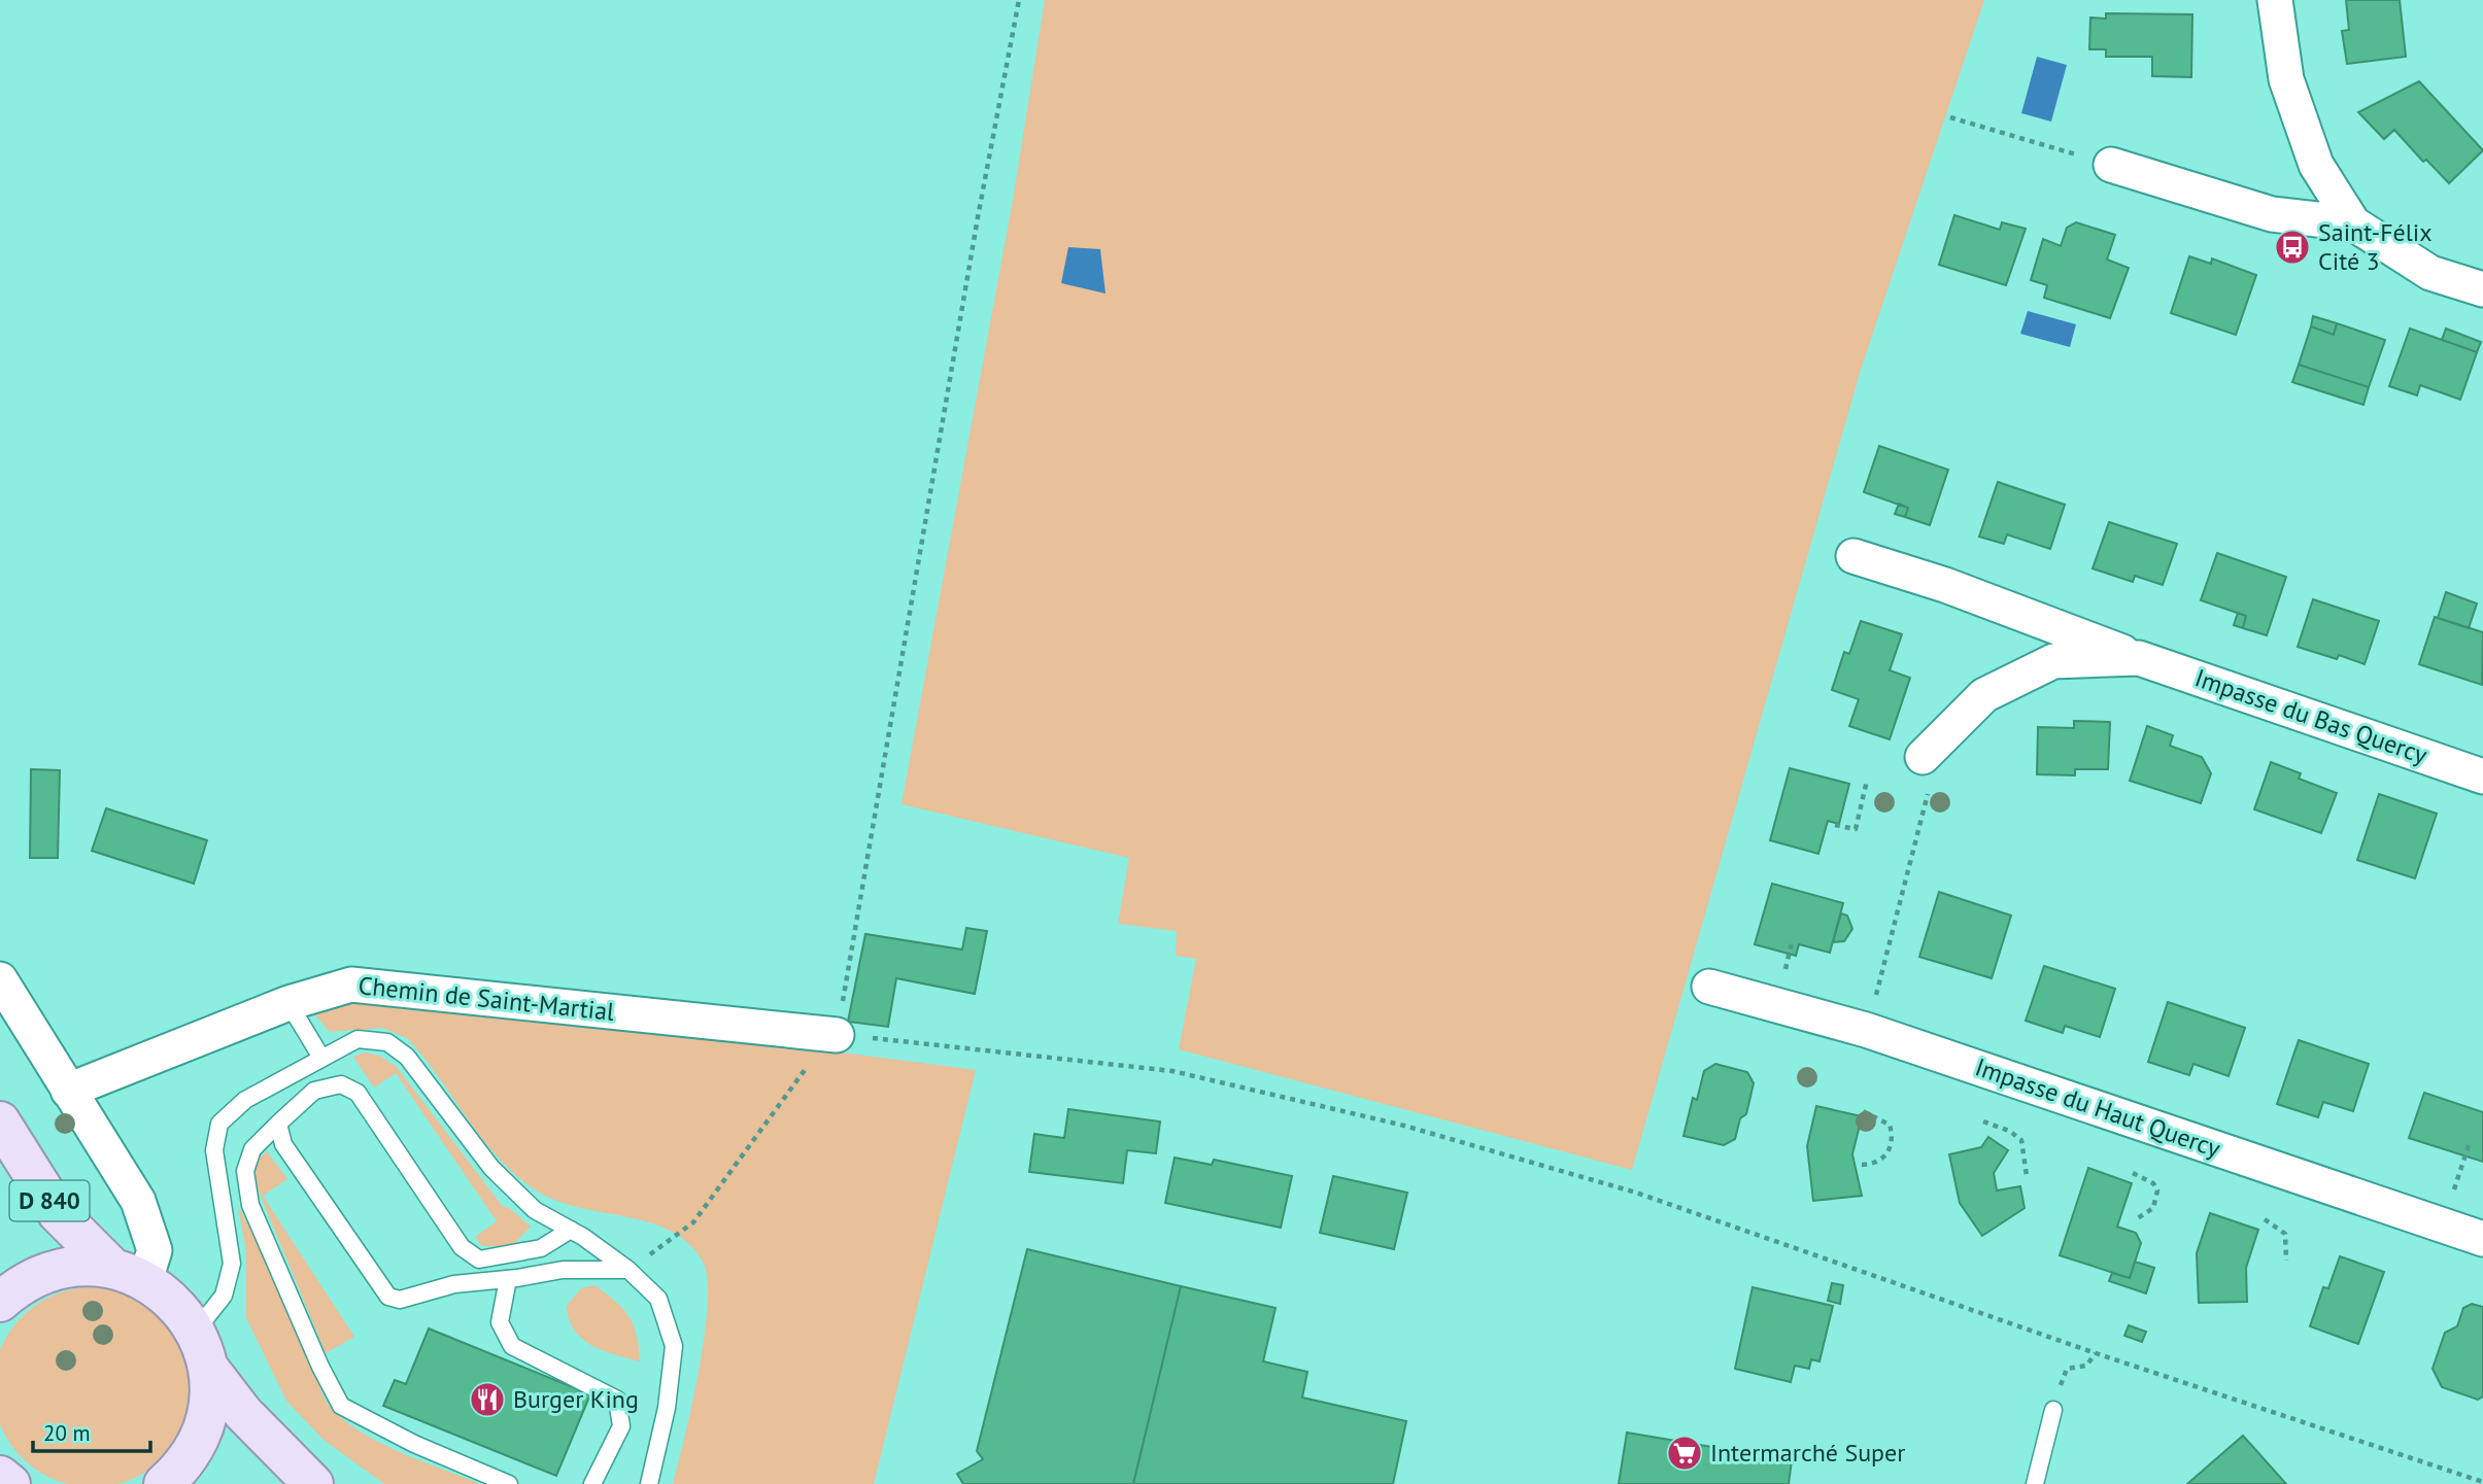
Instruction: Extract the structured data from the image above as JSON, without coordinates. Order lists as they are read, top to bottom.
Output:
{
  "streets": {
    "main road": ["D 840"],
    "street": ["Impasse du Bas Quercy", "Chemin de Saint-Martial", "Impasse du Haut Quercy"]
  },
  "places": {
    "bus stop": ["Saint-Félix Cité 3"],
    "restaurant": ["Burger King"],
    "supermarket": ["Intermarché Super"]
  },
  "scale_bar": "20 m"
}
